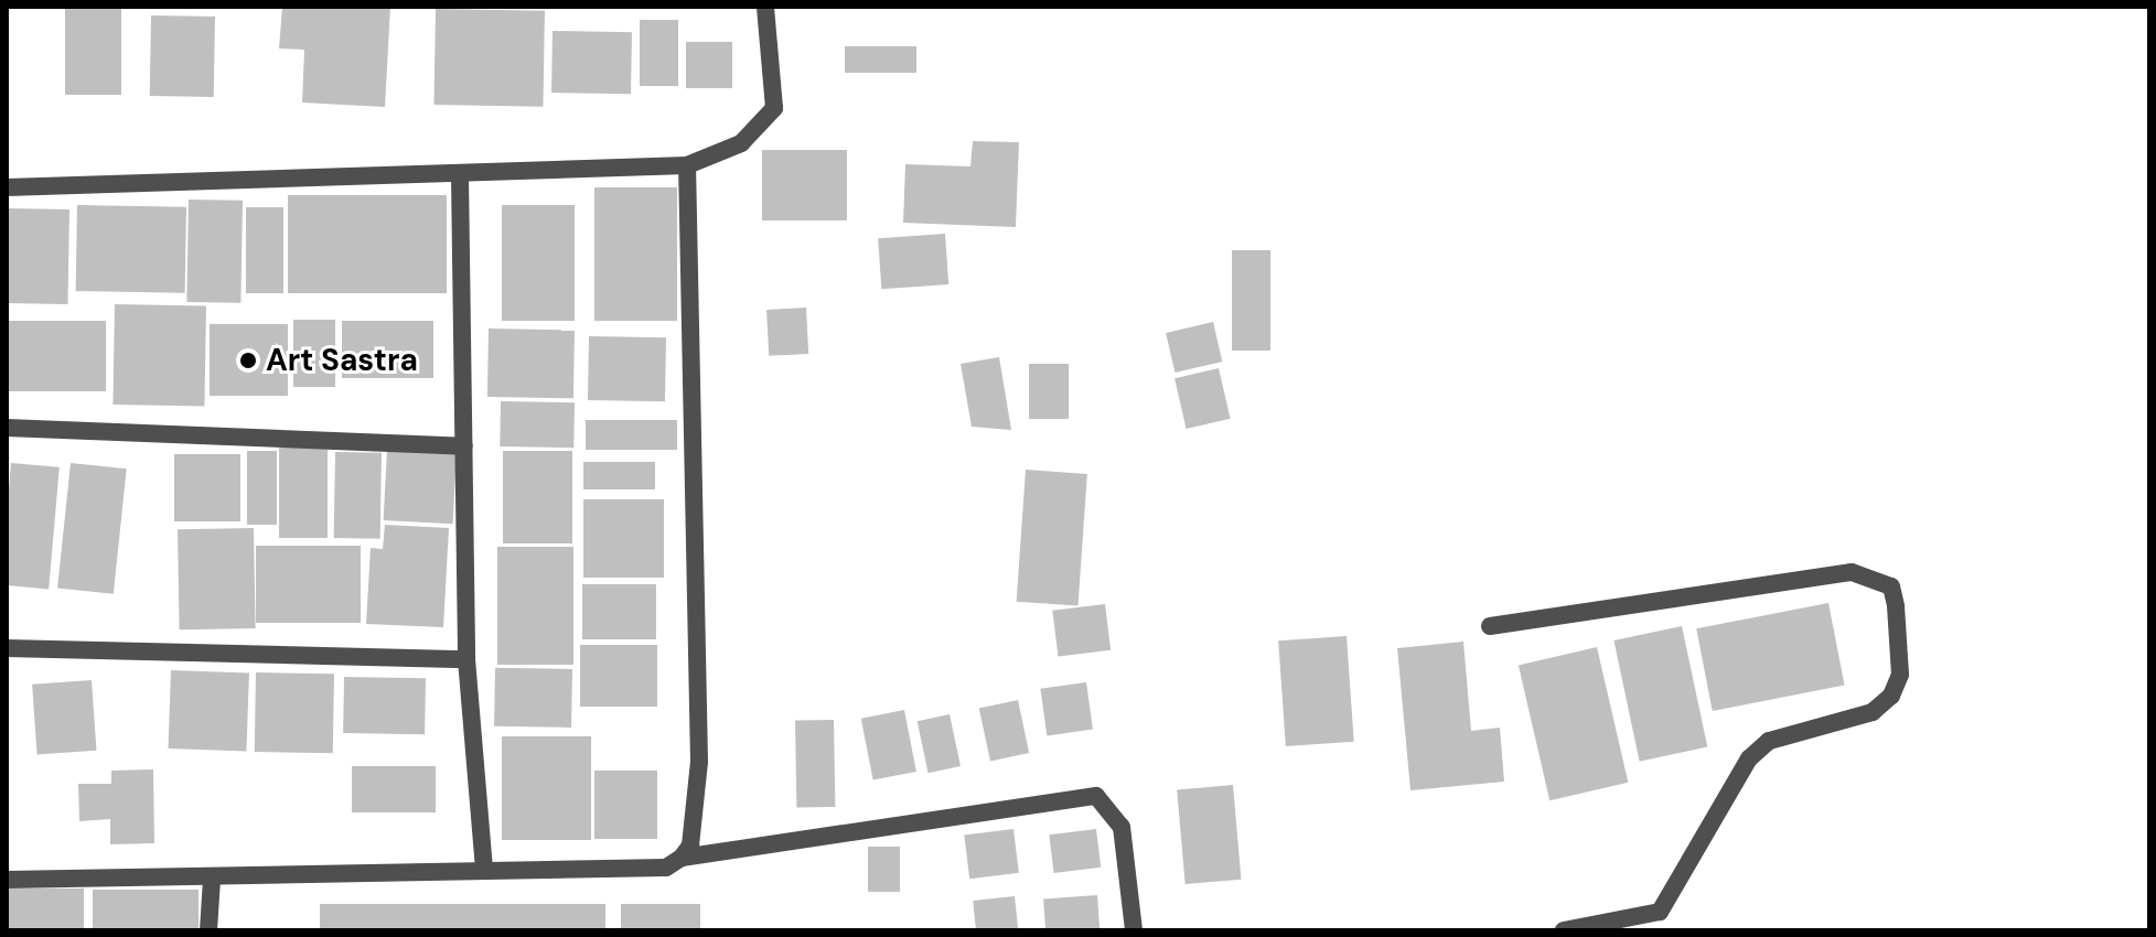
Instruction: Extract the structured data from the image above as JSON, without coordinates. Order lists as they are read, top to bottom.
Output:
{
  "places": ["Art Sastra"]
}
